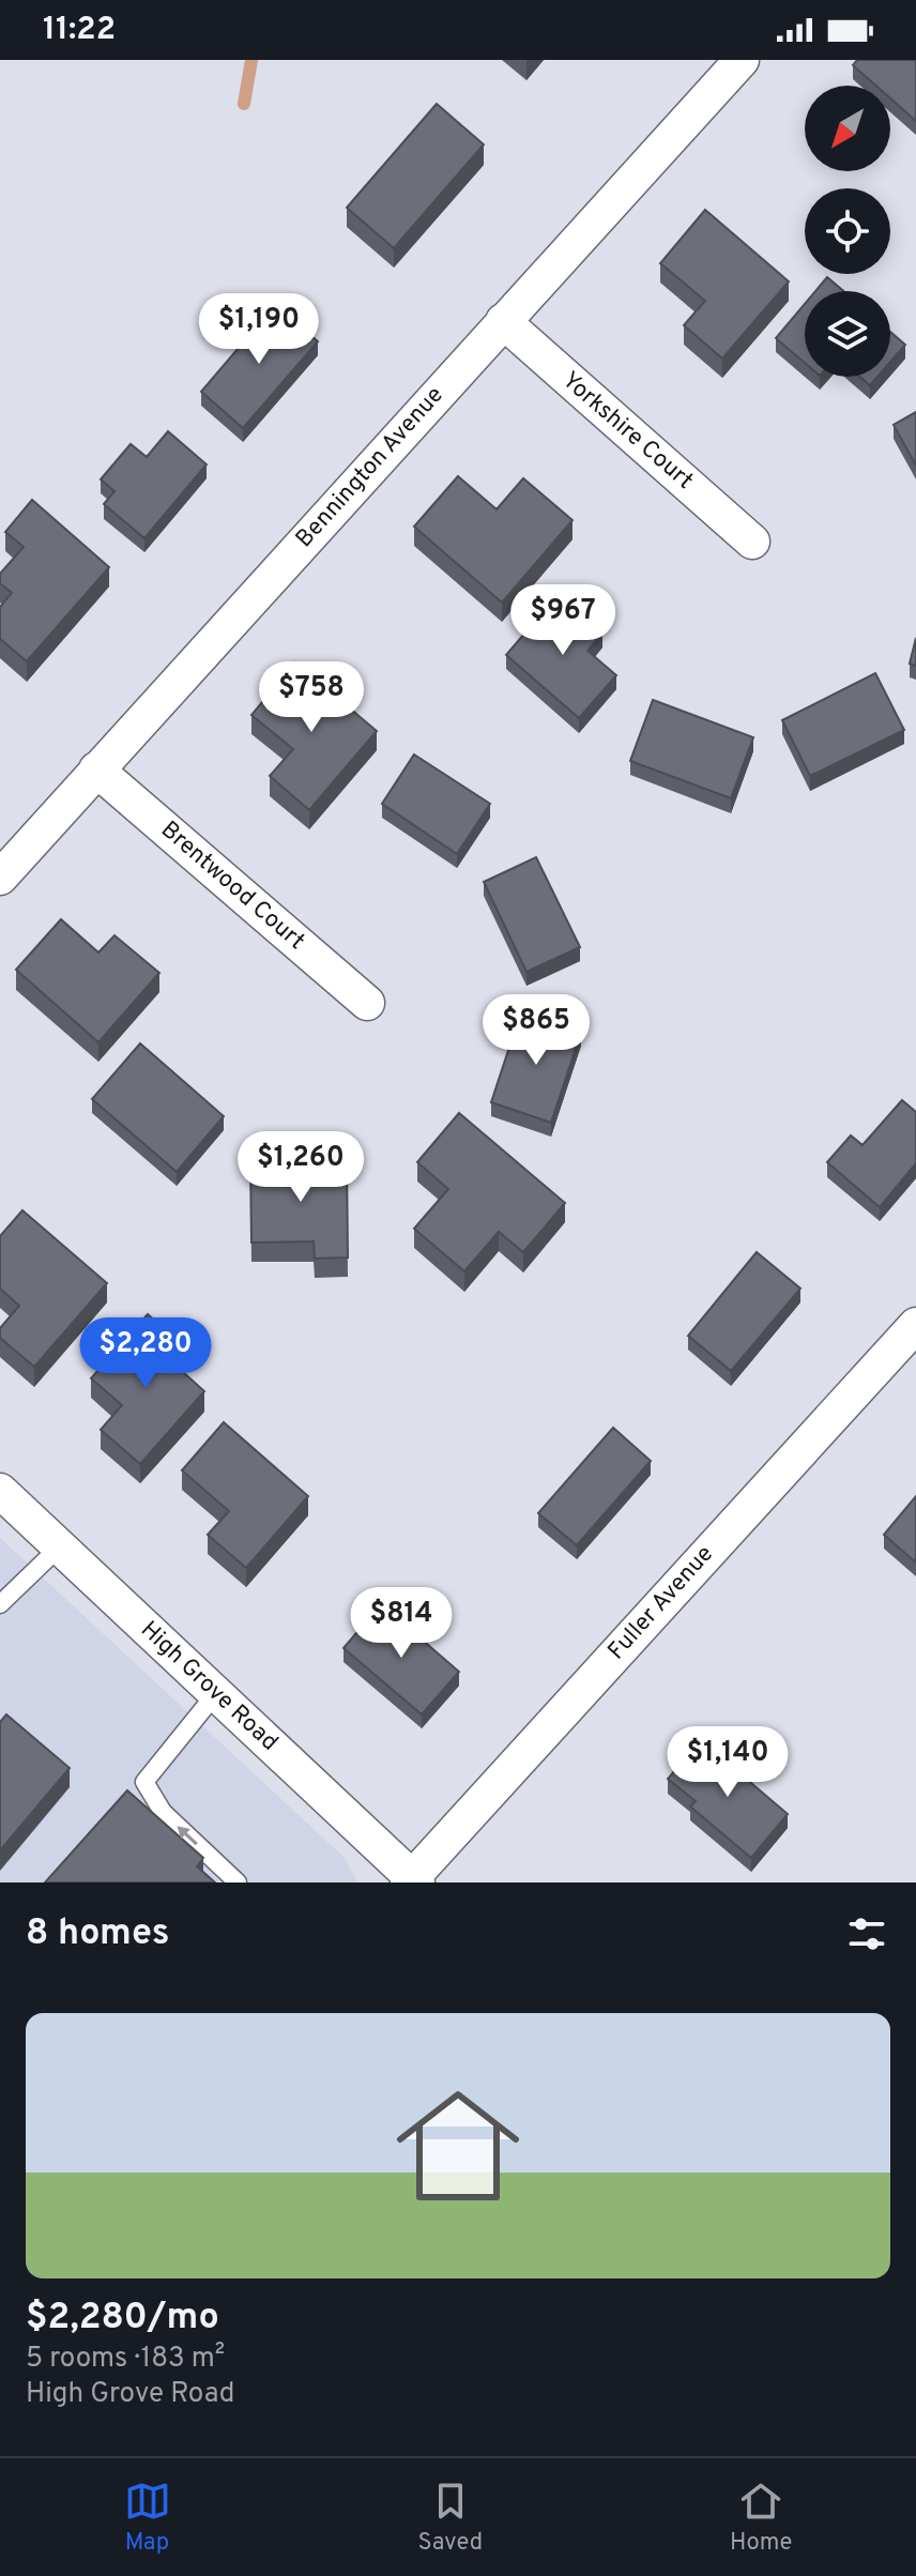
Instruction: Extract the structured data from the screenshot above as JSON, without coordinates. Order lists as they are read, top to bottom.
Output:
{
  "streets": {
    "street": [
      "Yorkshire Court",
      "Bennington Avenue",
      "Brentwood Court",
      "Fuller Avenue",
      "High Grove Road"
    ]
  },
  "crossings": [
    ["Yorkshire Court", "Bennington Avenue"],
    ["Bennington Avenue", "Brentwood Court"],
    ["Fuller Avenue", "High Grove Road"]
  ],
  "north": "bottom left",
  "page": {
    "status": "11:22",
    "price": [
      "$1,190",
      "$967",
      "$758",
      "$865",
      "$1,260",
      "$2,280",
      "$814",
      "$1,140"
    ],
    "heading": "8 homes",
    "list": [
      {
        "name": "$2,280/mo",
        "note": "5 rooms · 183 m² · High Grove Road"
      }
    ],
    "tabs": ["Map", "Saved", "Home"]
  }
}
